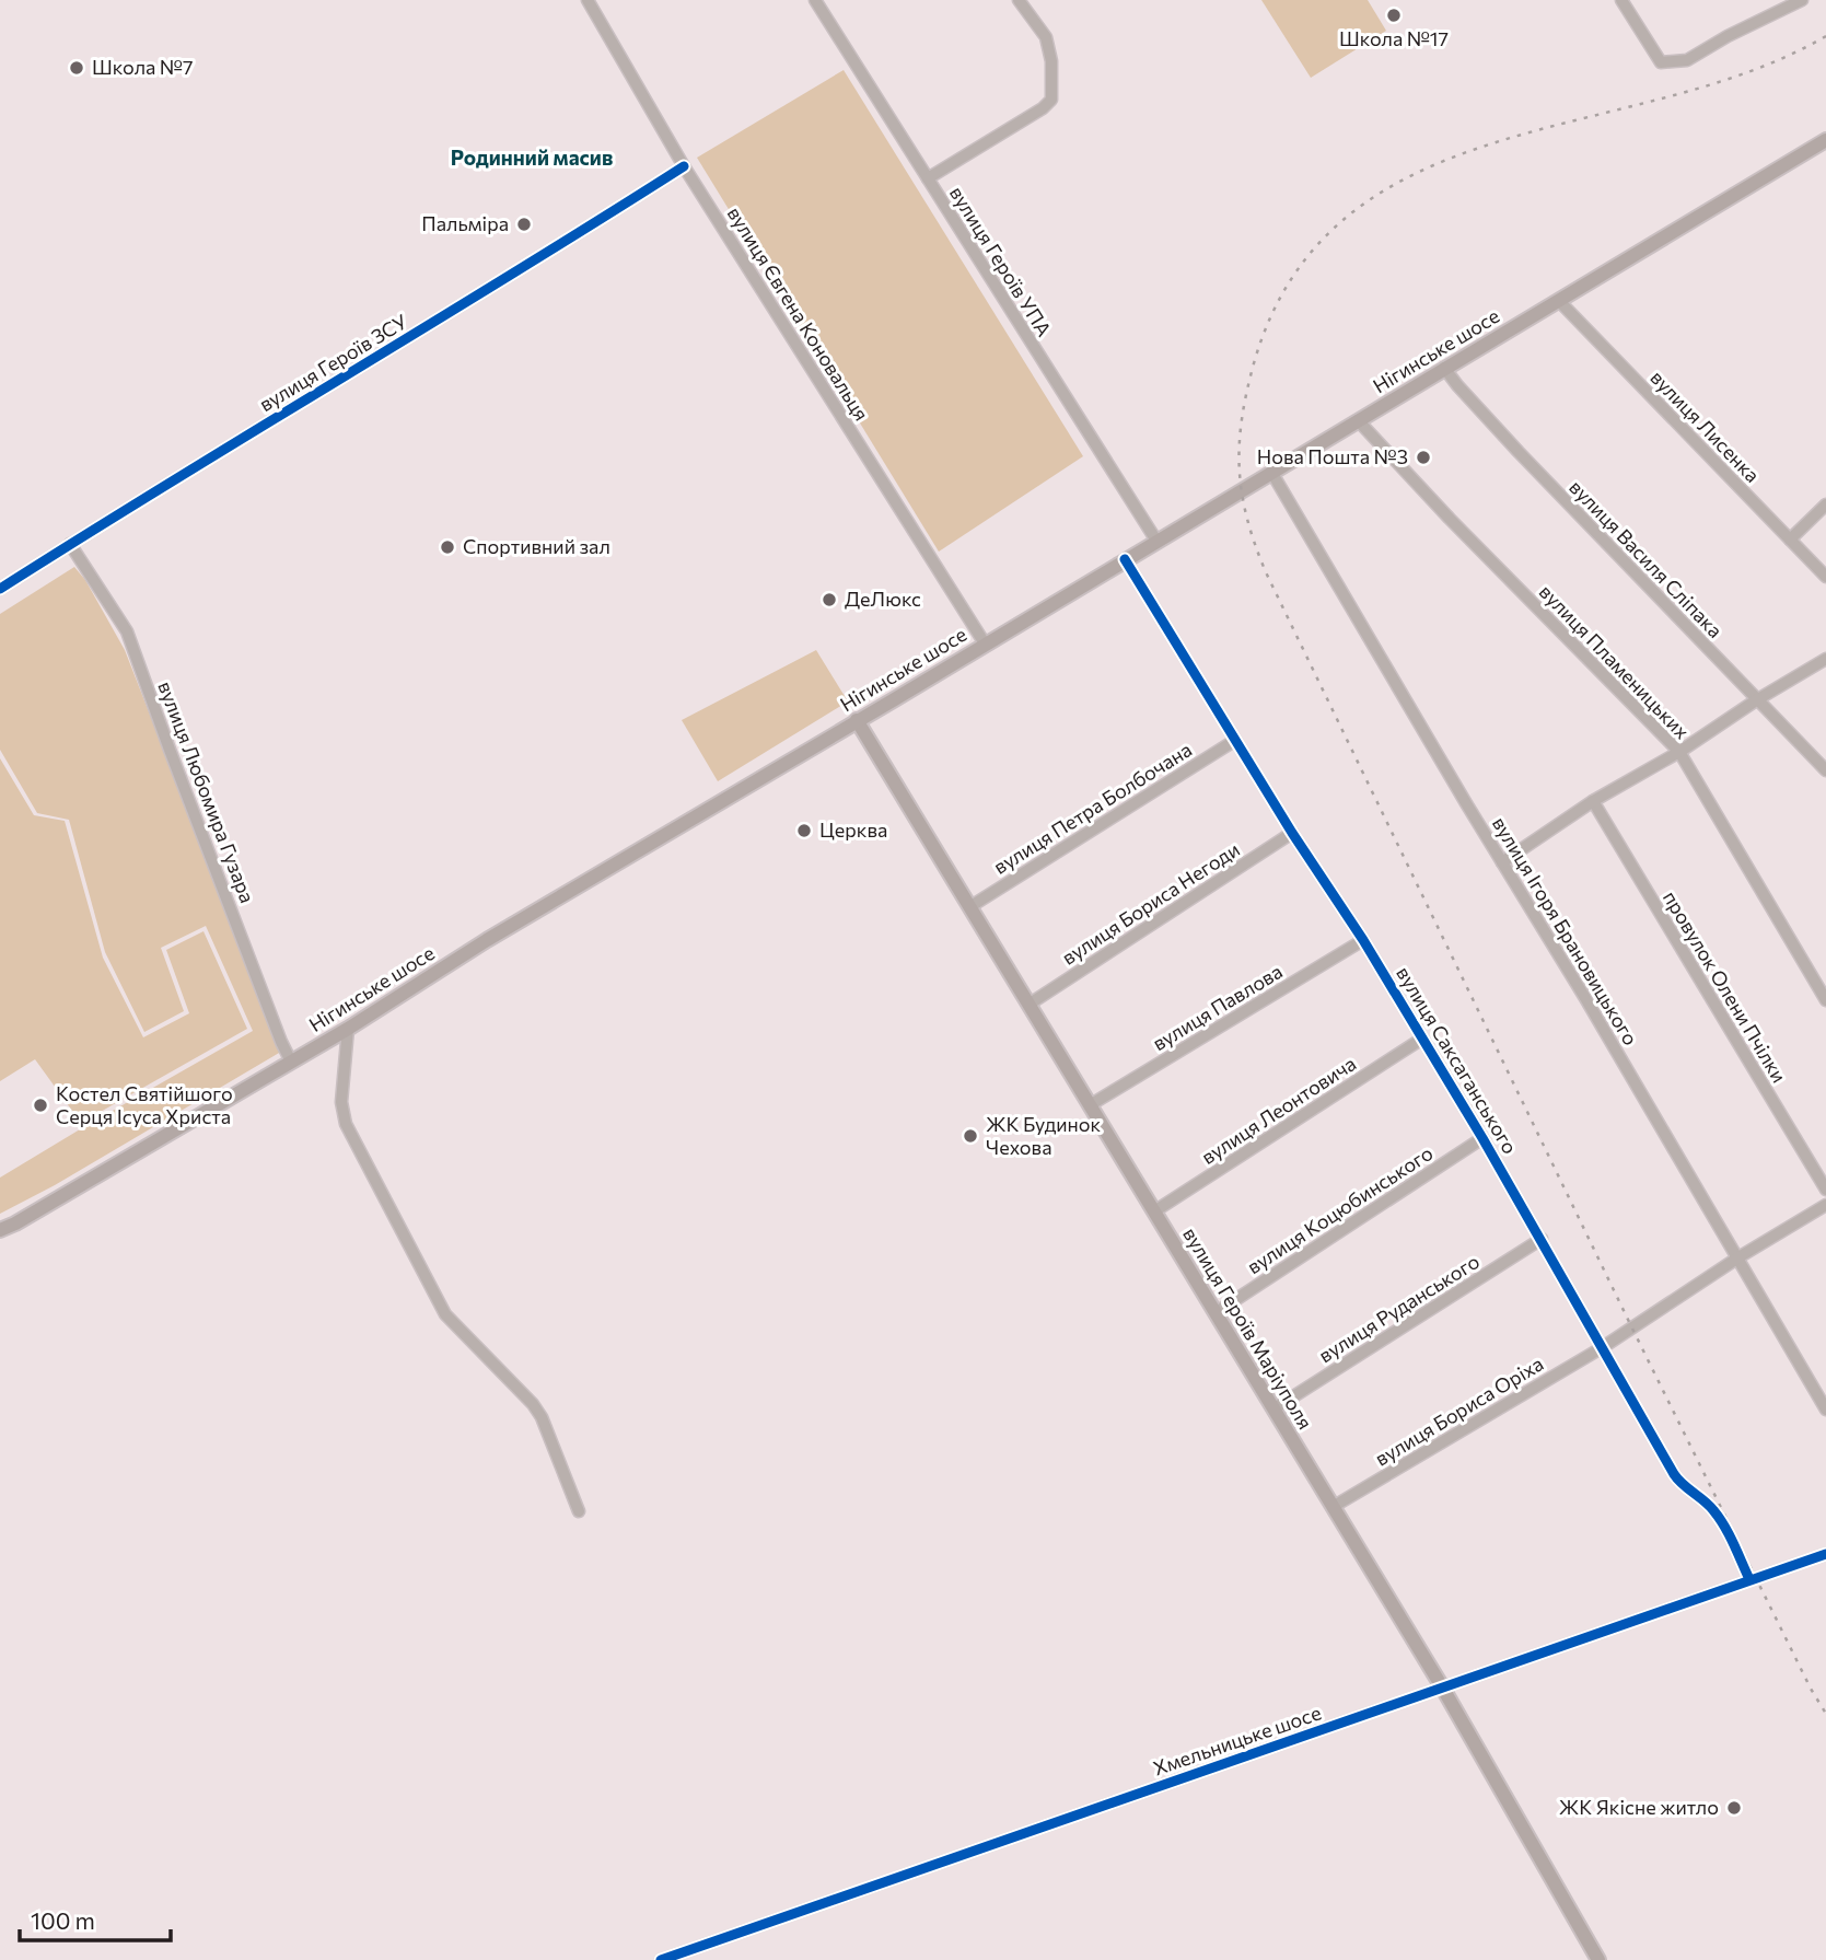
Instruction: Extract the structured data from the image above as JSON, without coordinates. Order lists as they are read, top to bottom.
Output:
{
  "streets": {
    "main road": ["Нігинське шосе", "вулиця Героїв Маріуполя"],
    "street": [
      "вулиця Героїв УПА",
      "вулиця Євгена Коновальця",
      "вулиця Героїв ЗСУ",
      "вулиця Лисенка",
      "вулиця Василя Сліпака",
      "вулиця Пламеницьких",
      "вулиця Любомира Гузара",
      "вулиця Петра Болбочана",
      "вулиця Бориса Негоди",
      "вулиця Ігоря Брановицького",
      "провулок Олени Пчілки",
      "вулиця Павлова",
      "вулиця Саксаганського",
      "вулиця Леонтовича",
      "вулиця Коцюбинського",
      "вулиця Руданського",
      "вулиця Бориса Оріха",
      "Хмельницьке шосе"
    ]
  },
  "crossings": [
    ["вулиця Героїв УПА", "Нігинське шосе"],
    ["вулиця Євгена Коновальця", "Нігинське шосе"],
    ["вулиця Євгена Коновальця", "вулиця Героїв ЗСУ"],
    ["Нігинське шосе", "вулиця Лисенка"],
    ["Нігинське шосе", "вулиця Василя Сліпака"],
    ["Нігинське шосе", "вулиця Пламеницьких"],
    ["Нігинське шосе", "вулиця Любомира Гузара"],
    ["Нігинське шосе", "вулиця Ігоря Брановицького"],
    ["Нігинське шосе", "вулиця Саксаганського"],
    ["Нігинське шосе", "вулиця Героїв Маріуполя"],
    ["вулиця Героїв ЗСУ", "вулиця Любомира Гузара"],
    ["вулиця Петра Болбочана", "вулиця Саксаганського"],
    ["вулиця Петра Болбочана", "вулиця Героїв Маріуполя"],
    ["вулиця Бориса Негоди", "вулиця Саксаганського"],
    ["вулиця Бориса Негоди", "вулиця Героїв Маріуполя"],
    ["вулиця Ігоря Брановицького", "вулиця Бориса Оріха"],
    ["вулиця Павлова", "вулиця Саксаганського"],
    ["вулиця Павлова", "вулиця Героїв Маріуполя"],
    ["вулиця Саксаганського", "вулиця Леонтовича"],
    ["вулиця Саксаганського", "вулиця Коцюбинського"],
    ["вулиця Саксаганського", "вулиця Руданського"],
    ["вулиця Саксаганського", "вулиця Бориса Оріха"],
    ["вулиця Саксаганського", "Хмельницьке шосе"],
    ["вулиця Леонтовича", "вулиця Героїв Маріуполя"],
    ["вулиця Коцюбинського", "вулиця Героїв Маріуполя"],
    ["вулиця Руданського", "вулиця Героїв Маріуполя"],
    ["вулиця Героїв Маріуполя", "вулиця Бориса Оріха"],
    ["вулиця Героїв Маріуполя", "Хмельницьке шосе"]
  ],
  "districts": ["Родинний масив"],
  "places": [
    "Школа №17",
    "Школа №7",
    "Пальміра",
    "Нова Пошта №3",
    "Спортивний зал",
    "ДеЛюкс",
    "Церква",
    "Костел Святійшого Серця Ісуса Христа",
    "ЖК Будинок Чехова",
    "ЖК Якісне житло"
  ],
  "scale_bar": "100 m"
}
